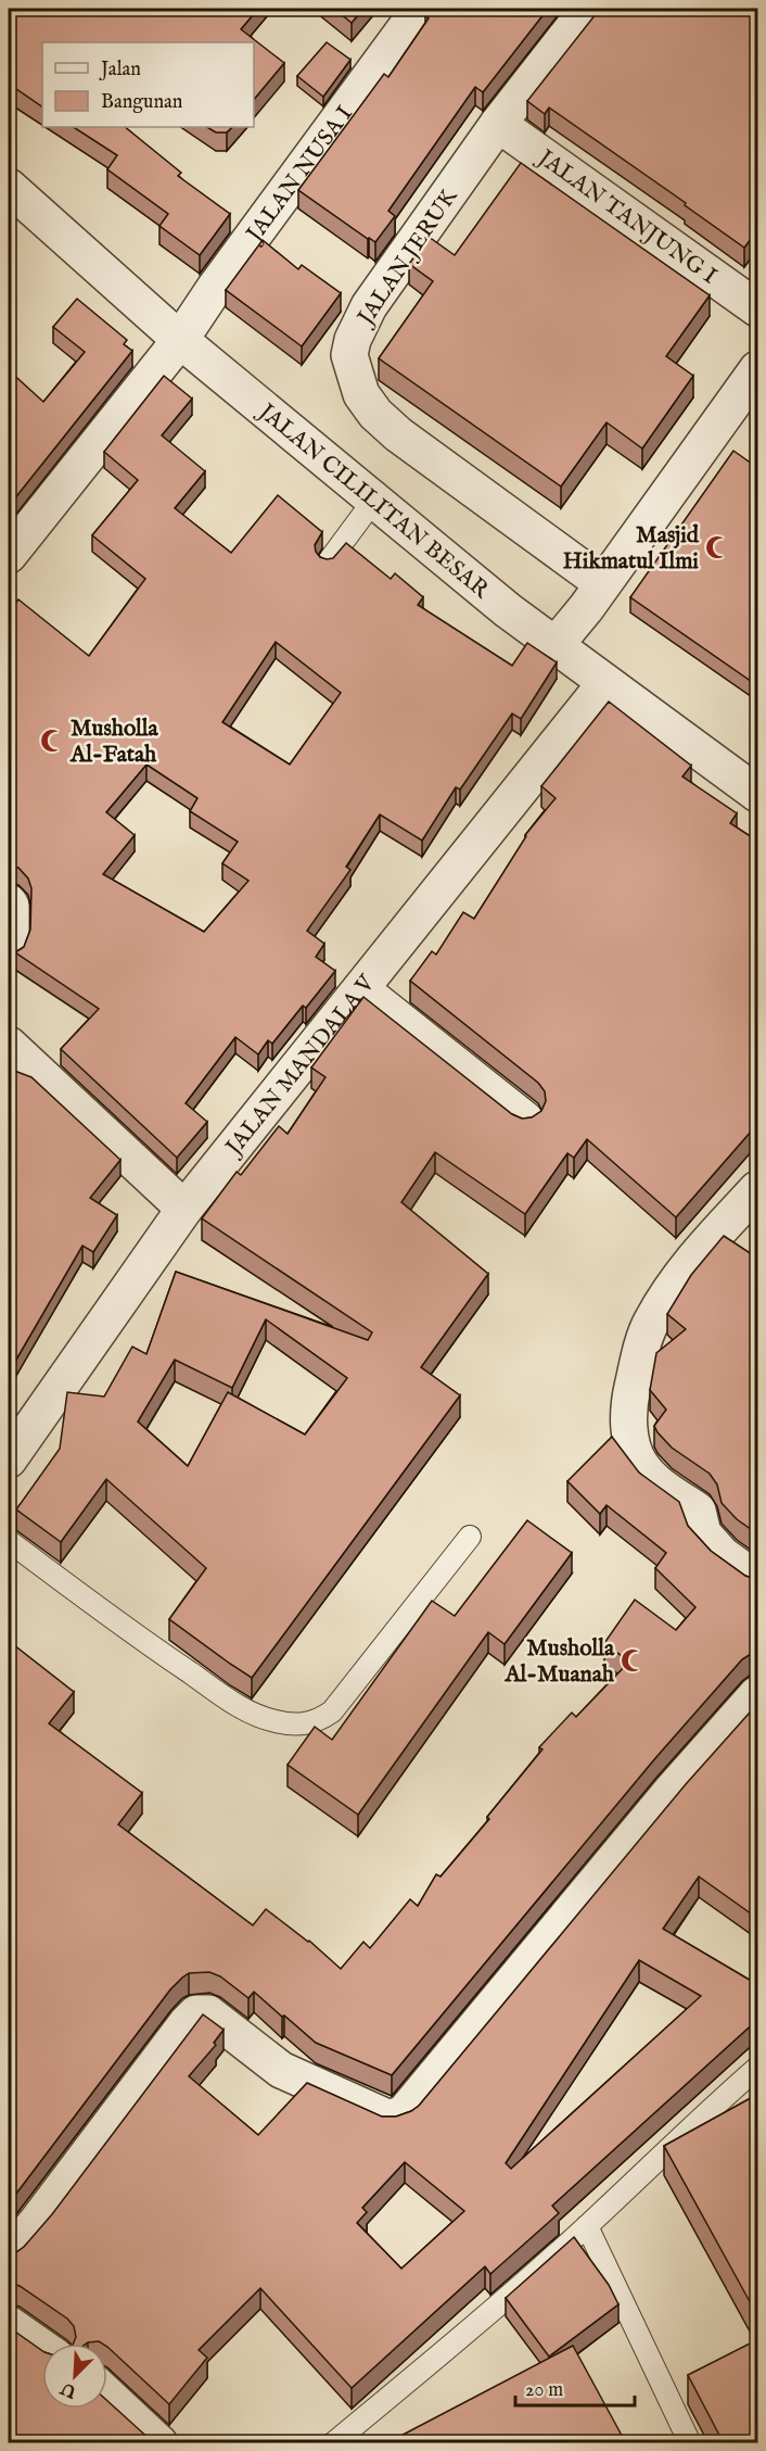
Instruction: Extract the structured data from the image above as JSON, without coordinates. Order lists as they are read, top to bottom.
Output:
{
  "streets": {
    "street": [
      "JALAN NUSA I",
      "JALAN TANJUNG I",
      "JALAN JERUK",
      "JALAN CILILITAN BESAR",
      "JALAN MANDALA V"
    ]
  },
  "crossings": [
    ["JALAN NUSA I", "JALAN CILILITAN BESAR"],
    ["JALAN TANJUNG I", "JALAN JERUK"],
    ["JALAN CILILITAN BESAR", "JALAN MANDALA V"]
  ],
  "places": {
    "mosque": ["Masjid Hikmatul Ilmi", "Musholla Al-Fatah", "Musholla Al-Muanah"]
  },
  "legend": ["Jalan", "Bangunan"],
  "scale_bar": "20 m",
  "north": "bottom left"
}
